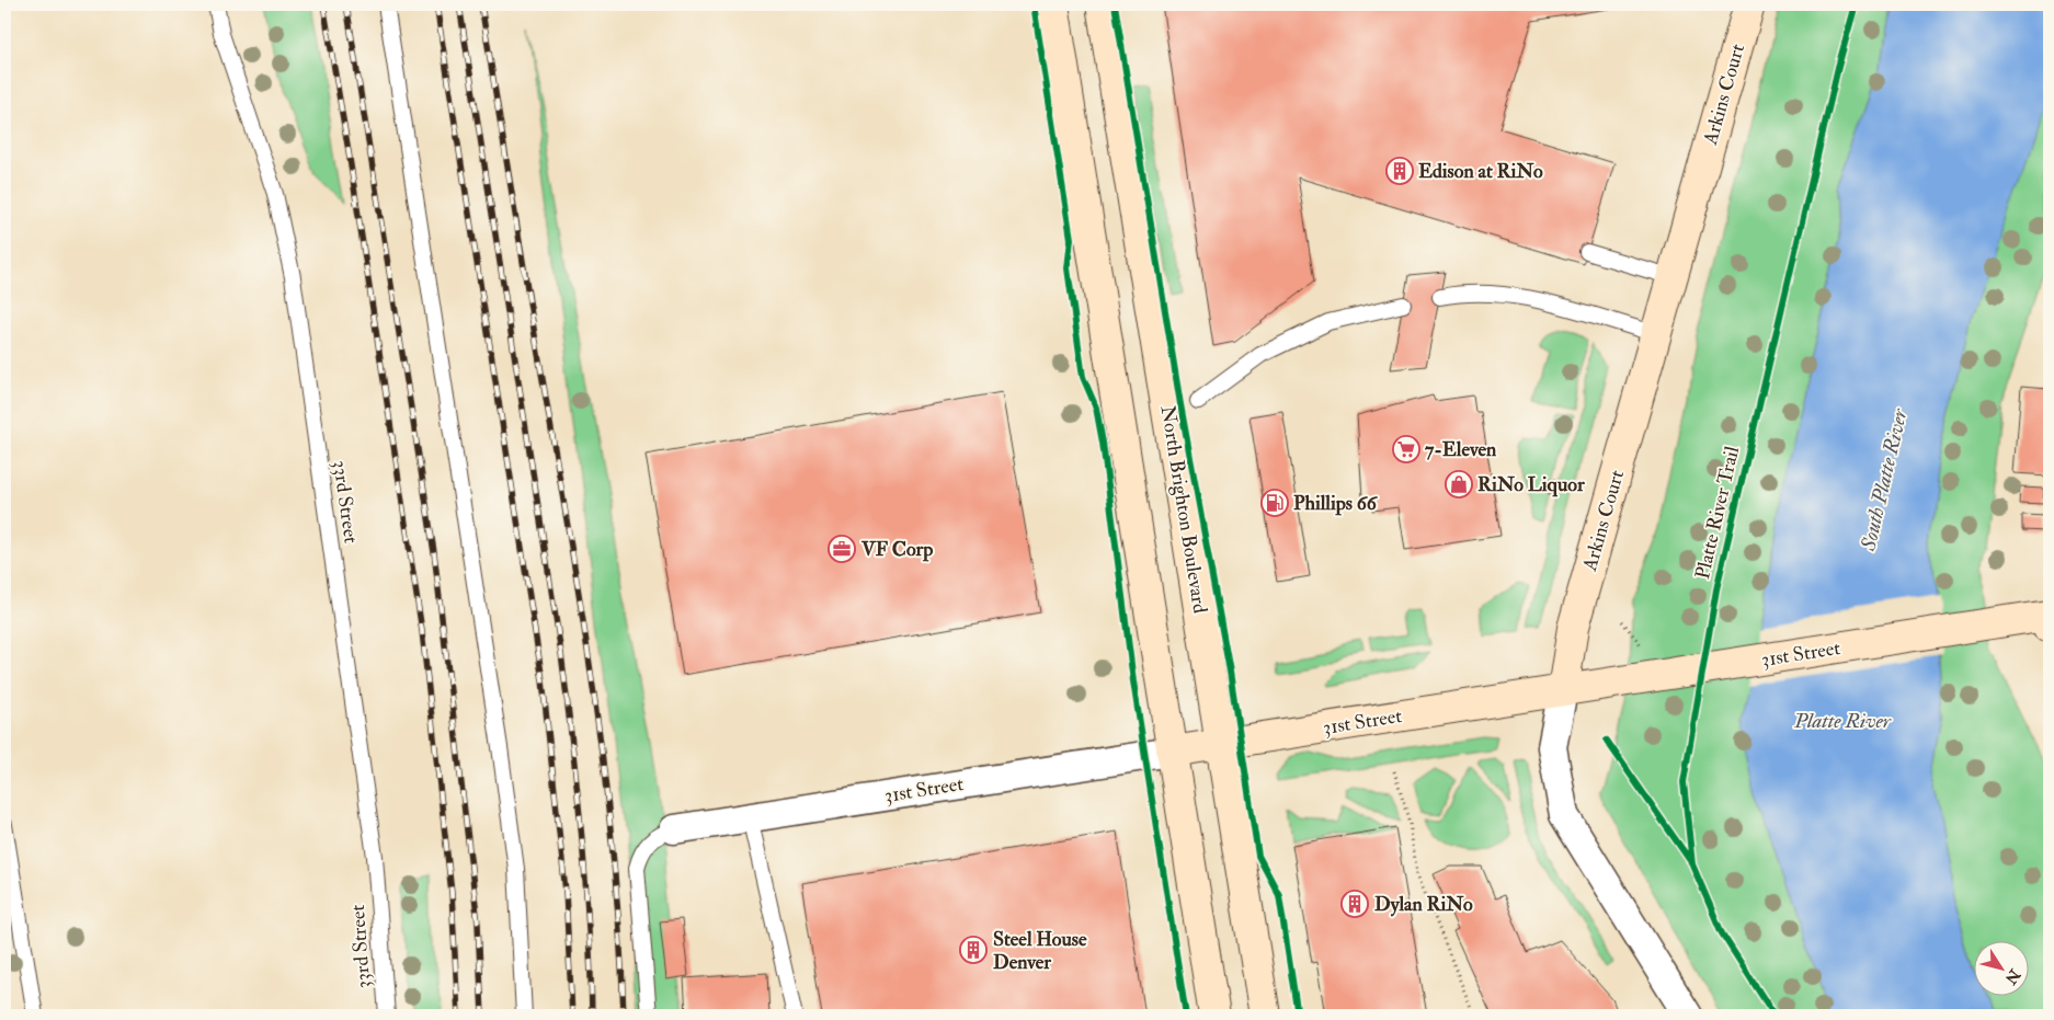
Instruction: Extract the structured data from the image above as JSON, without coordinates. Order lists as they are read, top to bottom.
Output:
{
  "streets": {
    "main road": ["Arkins Court", "North Brighton Boulevard", "31st Street"],
    "lane": ["33rd Street"],
    "cycle path": ["Platte River Trail"]
  },
  "crossings": [
    ["Arkins Court", "31st Street"],
    ["North Brighton Boulevard", "31st Street"]
  ],
  "water": ["South Platte River", "Platte River"],
  "places": {
    "building": ["Edison at RiNo", "Dylan RiNo", "Steel House Denver"],
    "supermarket": ["7-Eleven"],
    "shop": ["RiNo Liquor"],
    "fuel station": ["Phillips 66"],
    "office": ["VF Corp"]
  },
  "north": "bottom right"
}
